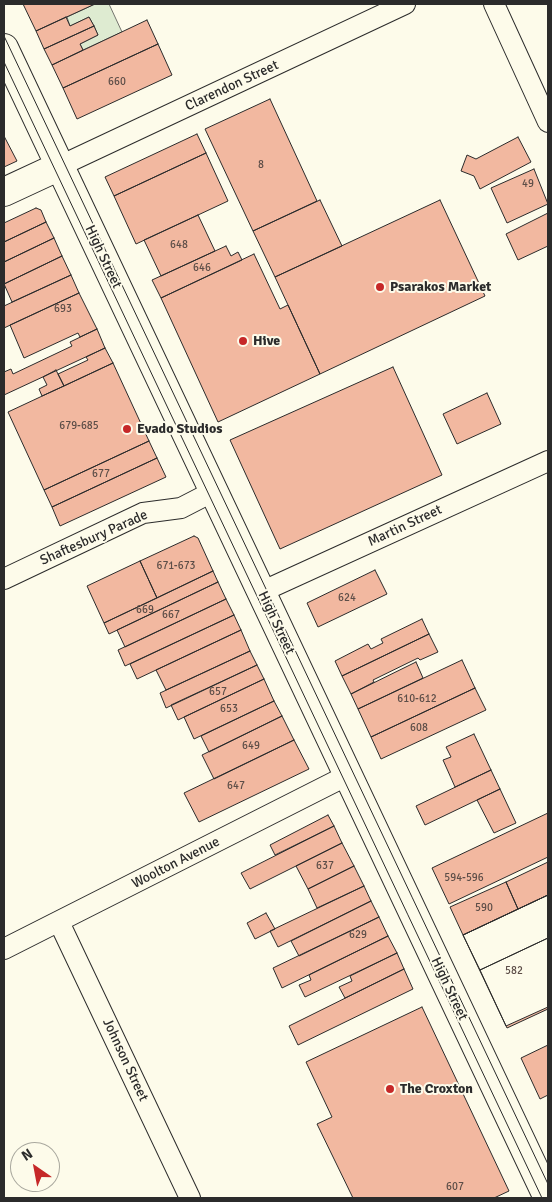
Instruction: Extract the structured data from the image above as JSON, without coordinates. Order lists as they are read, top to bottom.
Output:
{
  "streets": {
    "main road": ["High Street"],
    "street": [
      "Clarendon Street",
      "Martin Street",
      "Shaftesbury Parade",
      "Woolton Avenue",
      "Johnson Street"
    ]
  },
  "crossings": [
    ["Clarendon Street", "High Street"],
    ["High Street", "Martin Street"],
    ["High Street", "Shaftesbury Parade"],
    ["High Street", "Woolton Avenue"],
    ["Woolton Avenue", "Johnson Street"]
  ],
  "places": [
    "Psarakos Market",
    "Hive",
    "Evado Studios",
    "The Croxton"
  ],
  "house_numbers": [
    "660",
    "8",
    "49",
    "648",
    "646",
    "693",
    "679-685",
    "677",
    "671-673",
    "624",
    "669",
    "667",
    "657",
    "610-612",
    "653",
    "608",
    "649",
    "647",
    "637",
    "594-596",
    "590",
    "629",
    "582",
    "607"
  ],
  "north": "top left"
}
